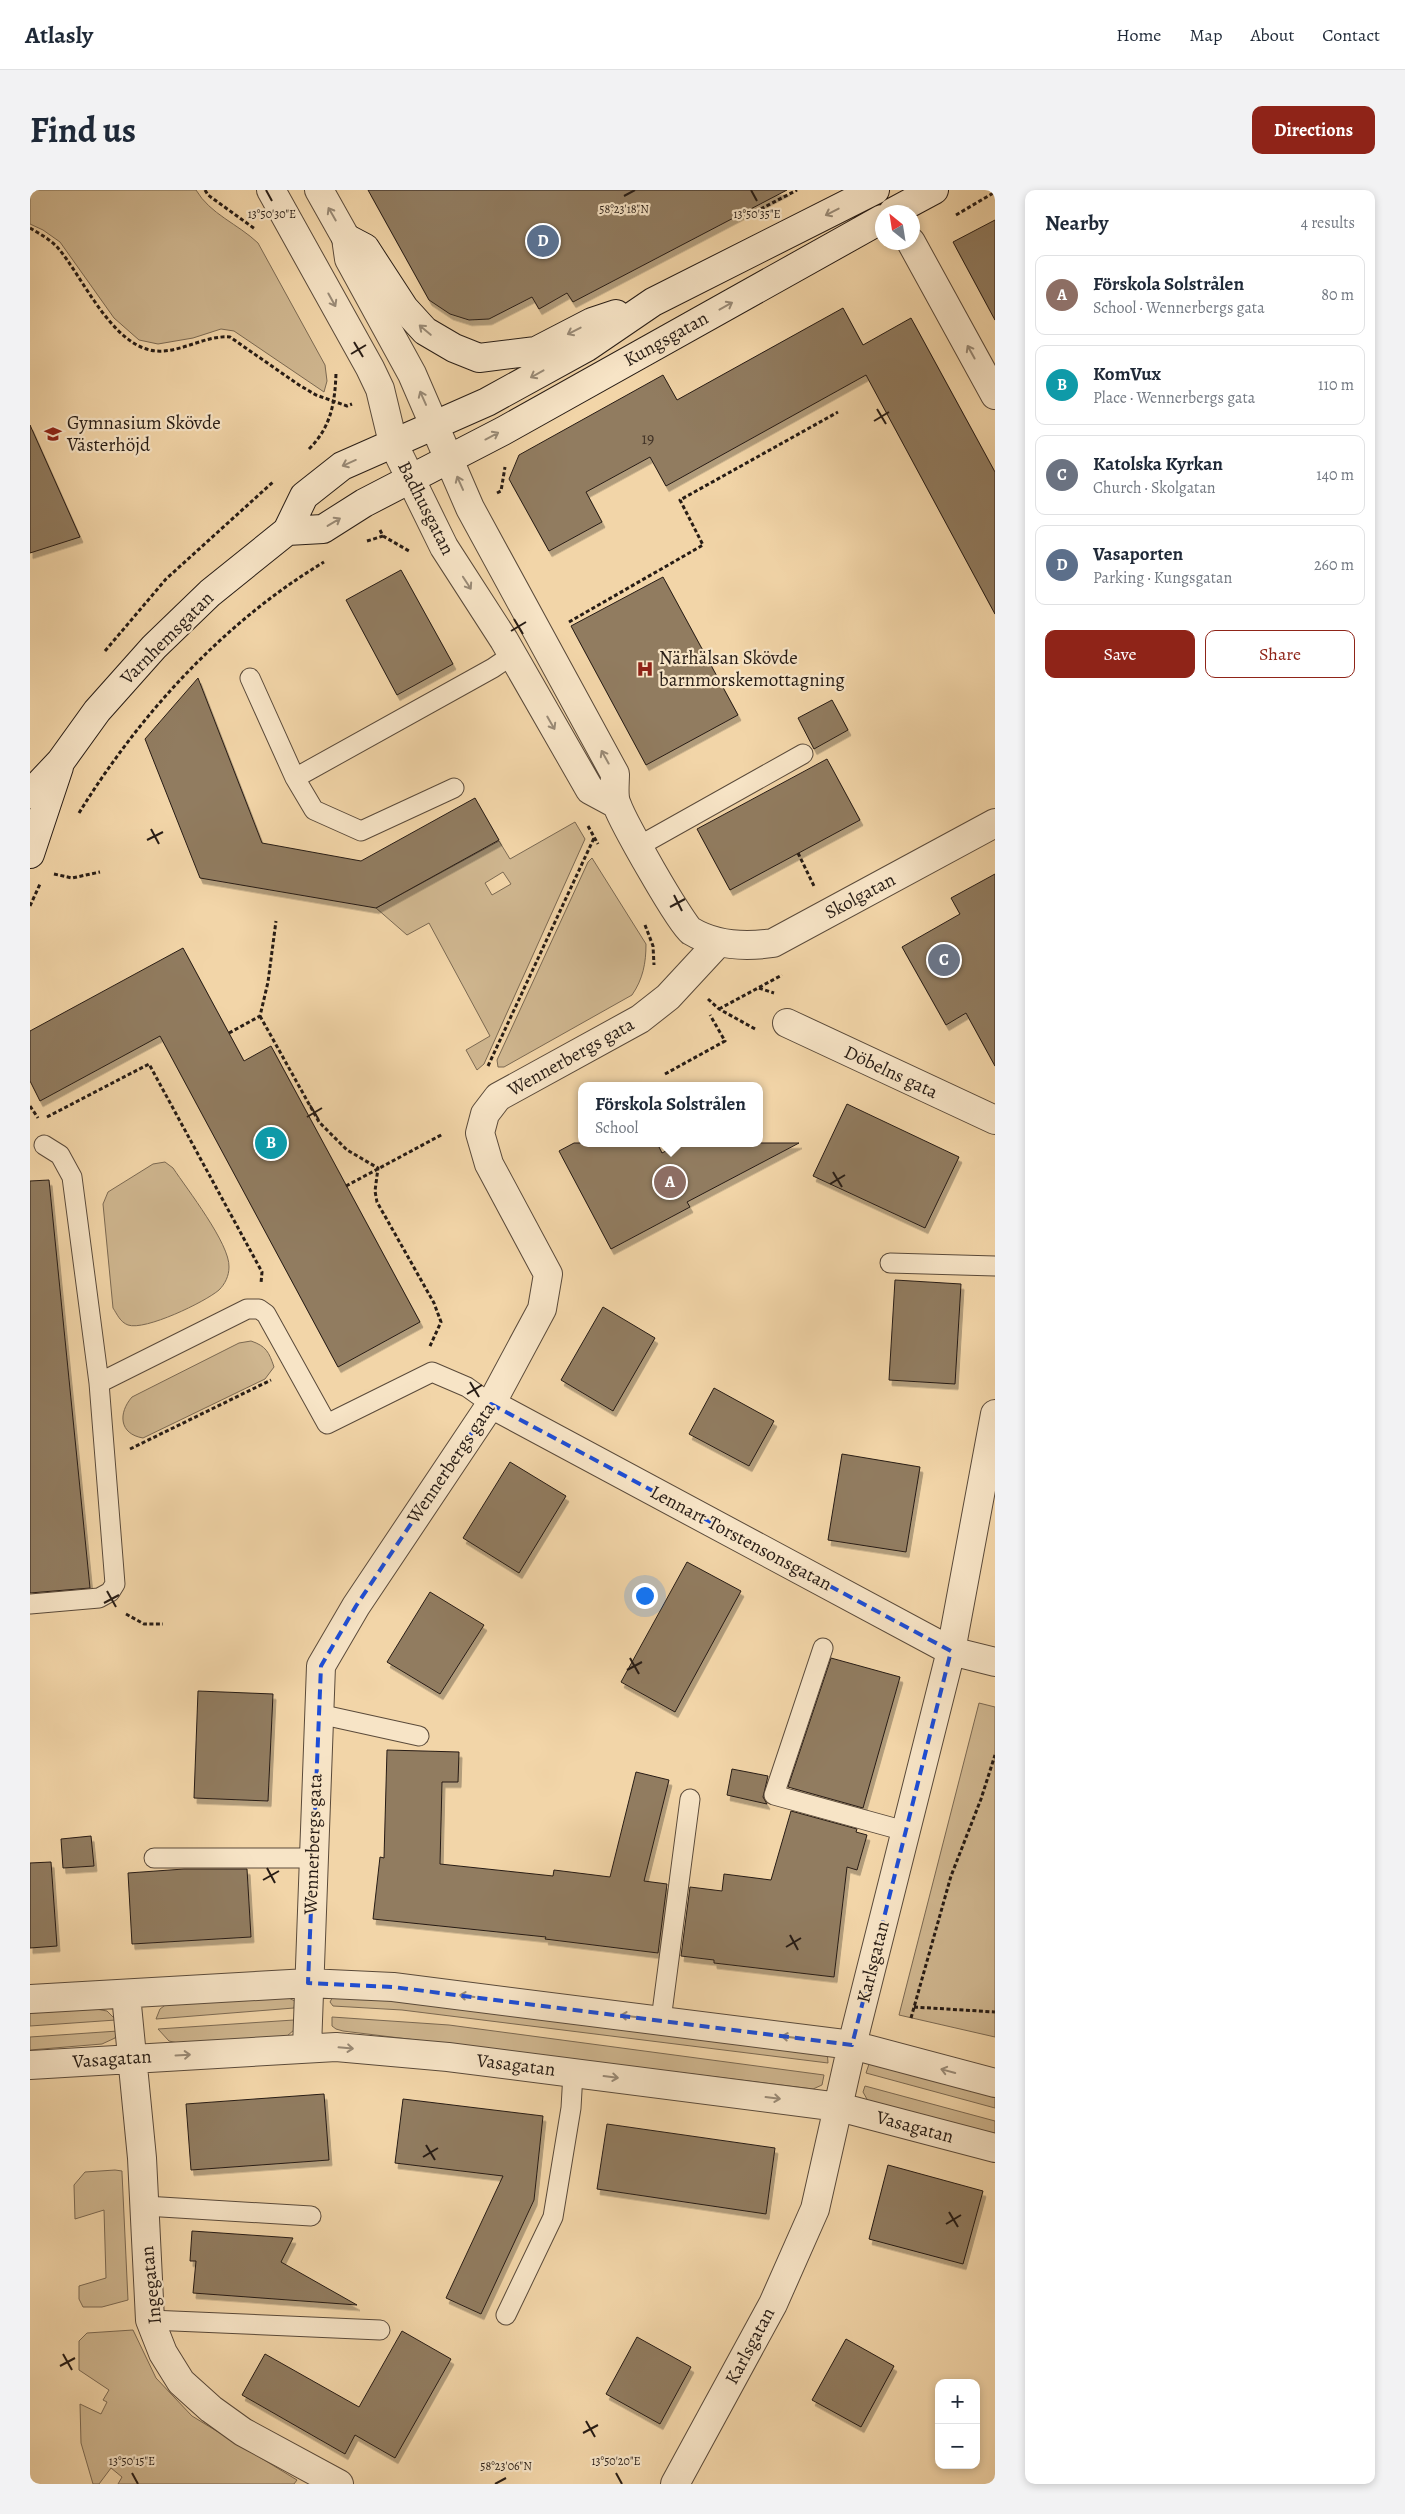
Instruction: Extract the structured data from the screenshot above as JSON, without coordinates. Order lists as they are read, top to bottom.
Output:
{
  "streets": {
    "street": [
      "Kungsgatan",
      "Badhusgatan",
      "Varnhemsgatan",
      "Skolgatan",
      "Wennerbergs gata",
      "Döbelns gata",
      "Lennart Torstensonsgatan",
      "Karlsgatan",
      "Vasagatan",
      "Ingegatan"
    ]
  },
  "crossings": [
    ["Kungsgatan", "Badhusgatan"],
    ["Kungsgatan", "Varnhemsgatan"],
    ["Badhusgatan", "Varnhemsgatan"],
    ["Skolgatan", "Wennerbergs gata"],
    ["Wennerbergs gata", "Lennart Torstensonsgatan"],
    ["Wennerbergs gata", "Vasagatan"],
    ["Lennart Torstensonsgatan", "Karlsgatan"],
    ["Karlsgatan", "Vasagatan"],
    ["Vasagatan", "Ingegatan"]
  ],
  "places": {
    "school or university": ["Gymnasium Skövde Västerhöjd"],
    "hospital": ["Närhälsan Skövde barnmorskemottagning"]
  },
  "house_numbers": ["19"],
  "north": "top left",
  "page": {
    "header": "Atlasly",
    "nav": [
      "Home",
      "Map",
      "About",
      "Contact"
    ],
    "title": "Find us",
    "buttons": [
      "Directions",
      ["Save", "Share"]
    ],
    "heading": ["Nearby", "4 results"],
    "pins": [
      "D",
      "C",
      "B",
      "A"
    ],
    "list": [
      {
        "mark": "A",
        "name": "Förskola Solstrålen",
        "note": "School · Wennerbergs gata",
        "value": "80 m"
      },
      {
        "mark": "B",
        "name": "KomVux",
        "note": "Place · Wennerbergs gata",
        "value": "110 m"
      },
      {
        "mark": "C",
        "name": "Katolska Kyrkan",
        "note": "Church · Skolgatan",
        "value": "140 m"
      },
      {
        "mark": "D",
        "name": "Vasaporten",
        "note": "Parking · Kungsgatan",
        "value": "260 m"
      }
    ],
    "popup": ["Förskola Solstrålen", "School"],
    "map_buttons": ["+", "−"]
  },
  "coordinates": [
    "58°23'18\"N",
    "13°50'30\"E",
    "13°50'35\"E",
    "13°50'15\"E",
    "13°50'20\"E",
    "58°23'06\"N"
  ]
}
